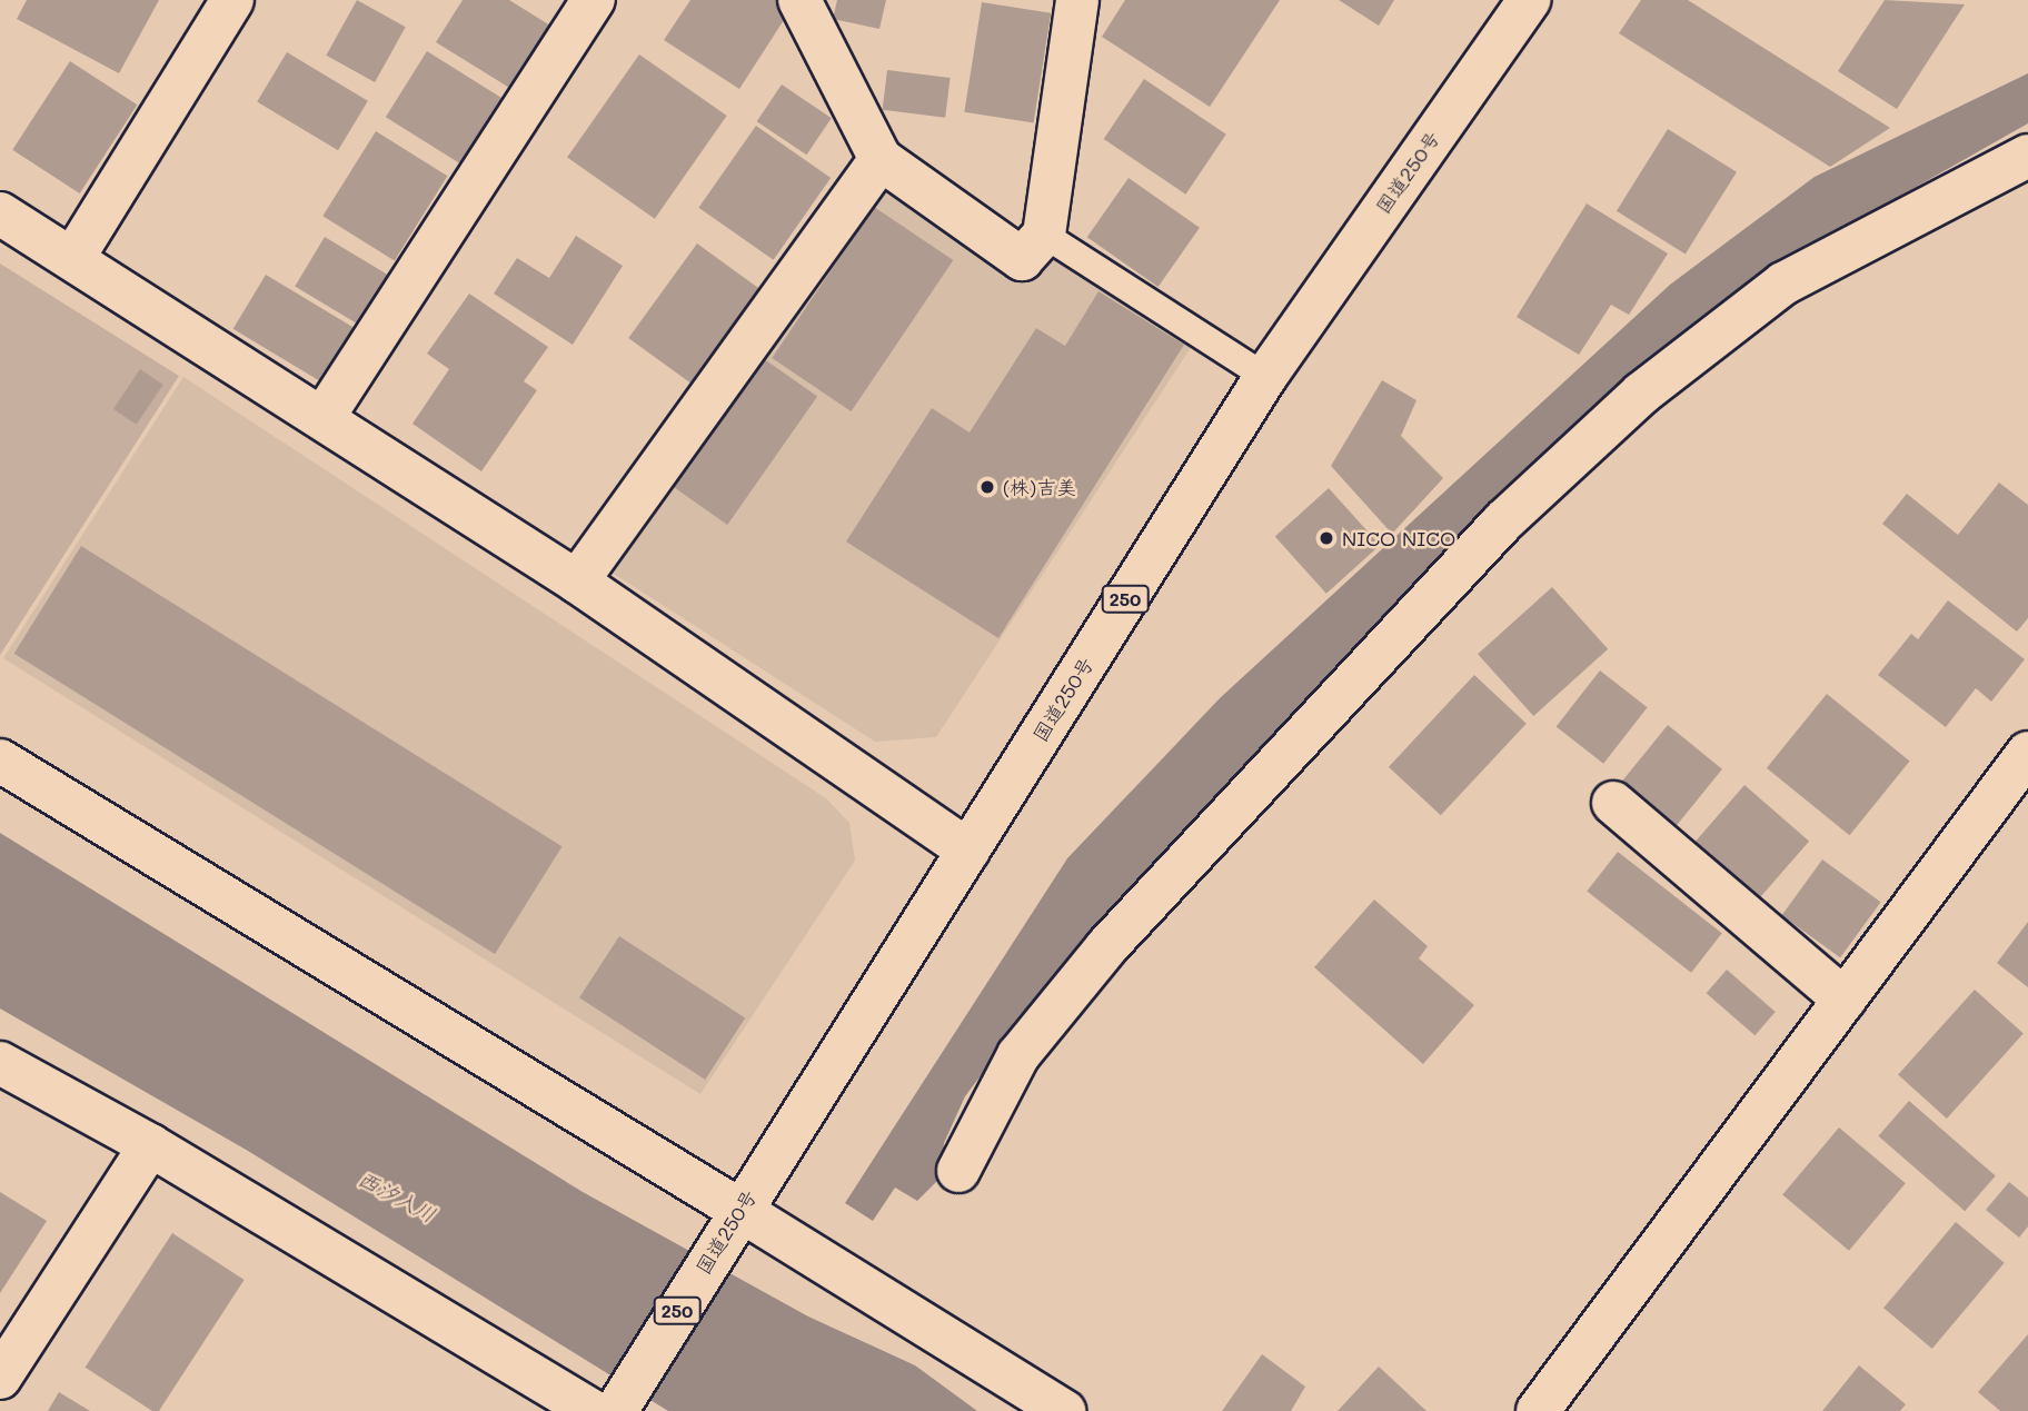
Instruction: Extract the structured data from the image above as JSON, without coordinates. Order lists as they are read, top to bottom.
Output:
{
  "streets": {
    "main road": ["国道250号", "250"]
  },
  "water": ["西汐入川"],
  "places": ["(株)吉美", "NICO NICO"]
}
